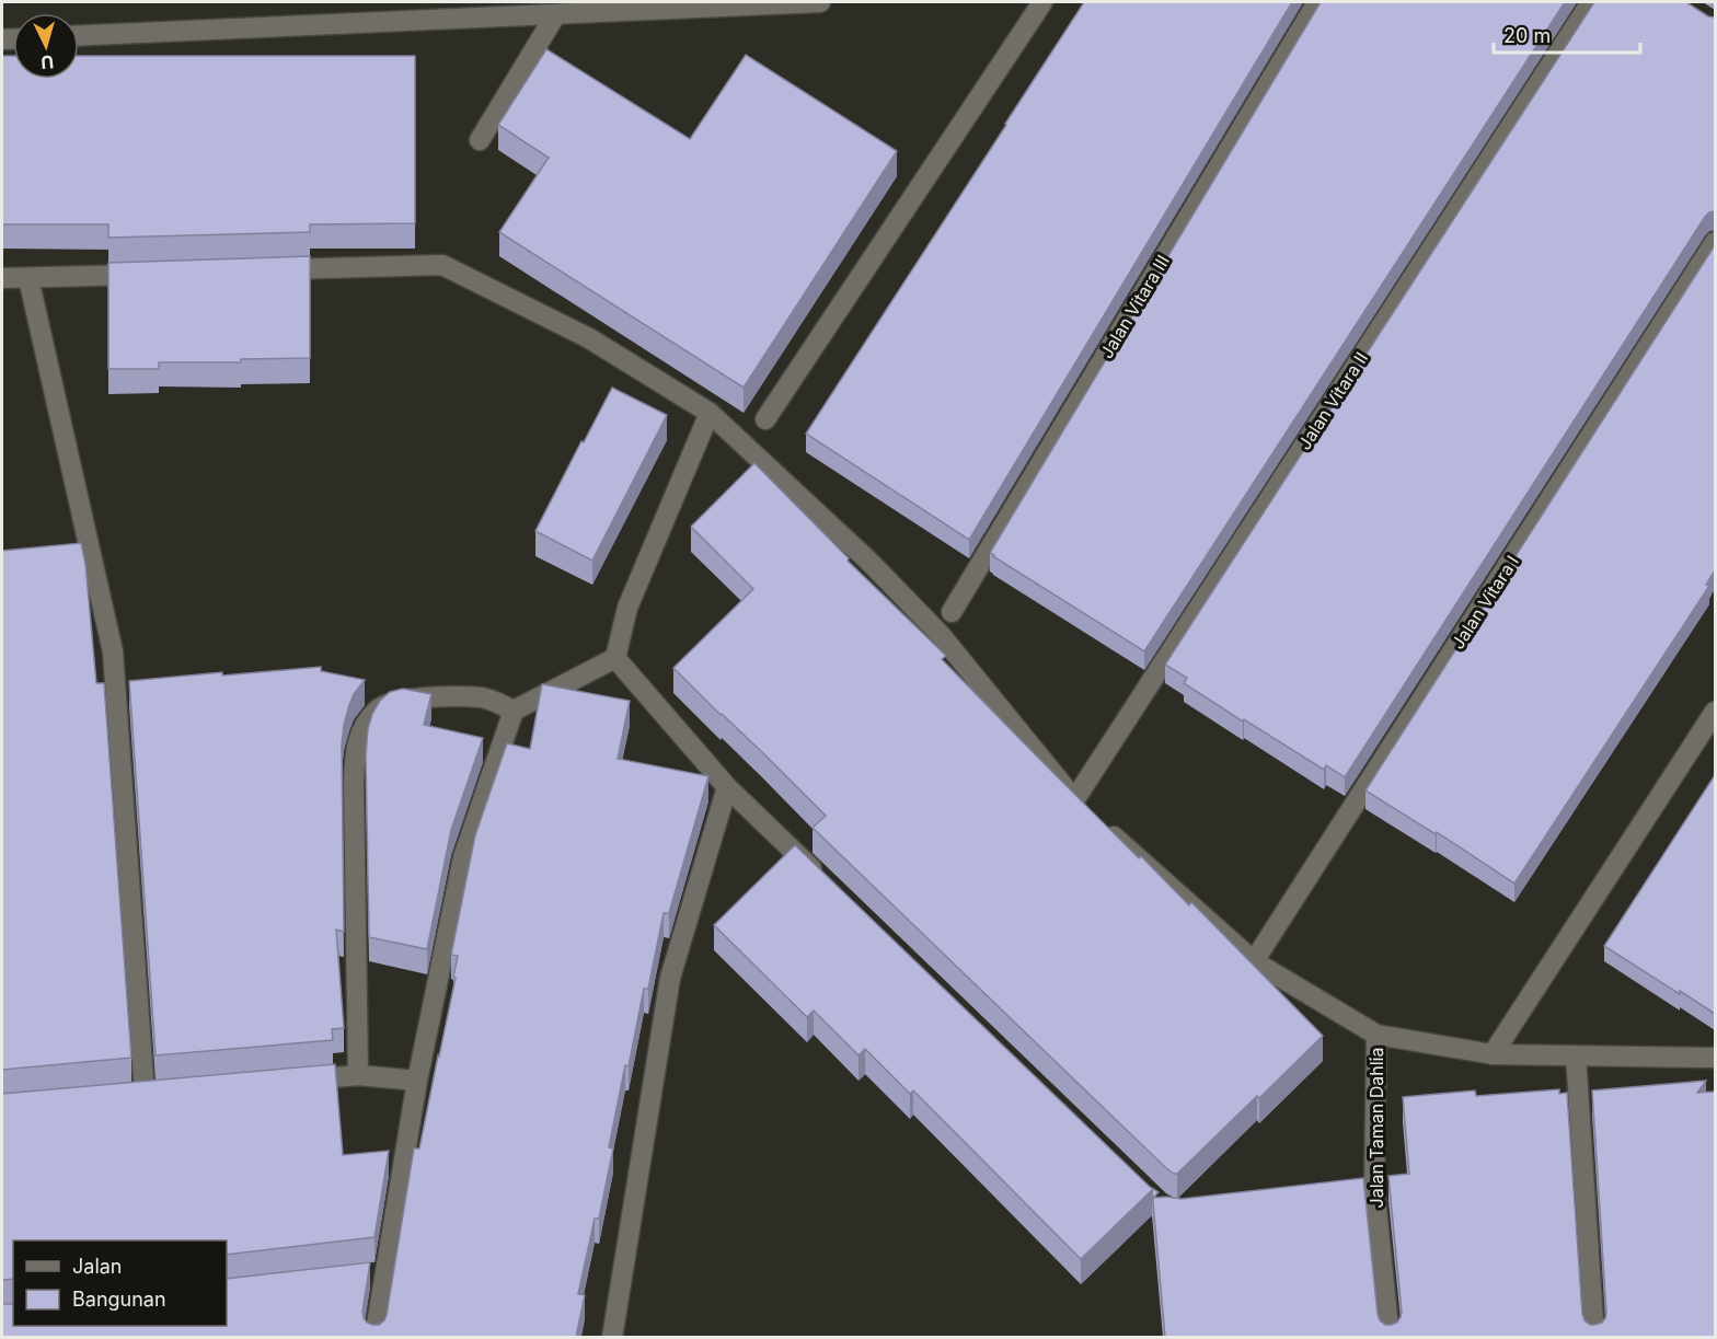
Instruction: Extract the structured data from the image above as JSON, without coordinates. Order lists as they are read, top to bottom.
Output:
{
  "streets": {
    "street": [
      "Jalan Vitara III",
      "Jalan Vitara II",
      "Jalan Vitara I",
      "Jalan Taman Dahlia"
    ]
  },
  "legend": ["Jalan", "Bangunan"],
  "scale_bar": "20 m",
  "north": "bottom"
}
